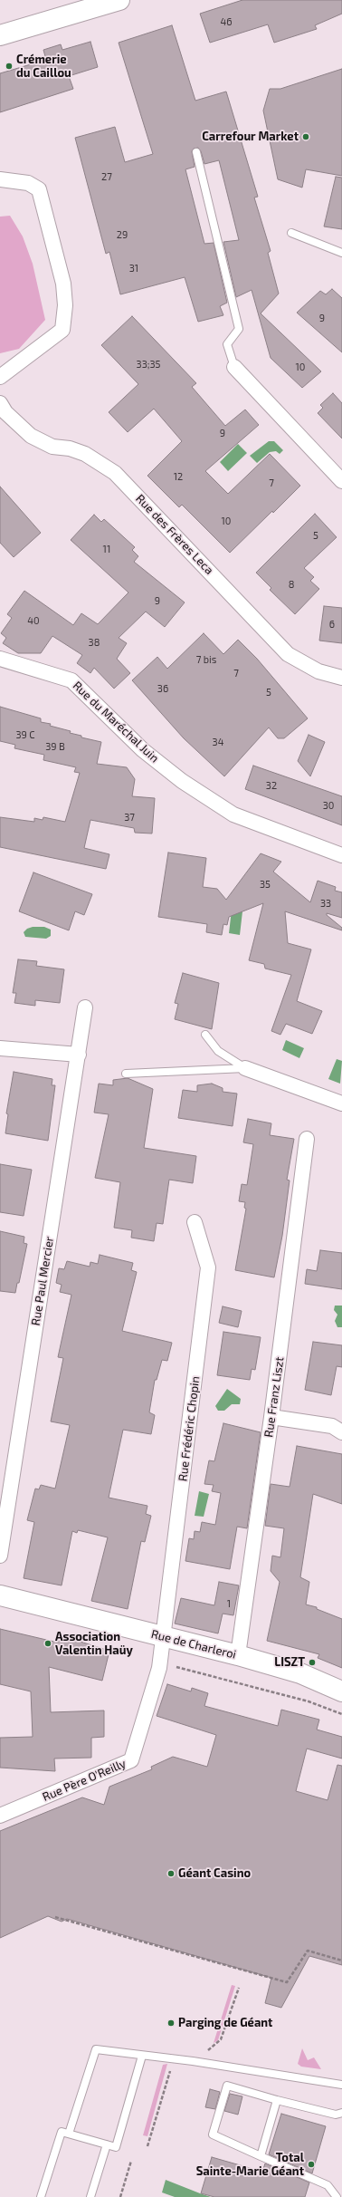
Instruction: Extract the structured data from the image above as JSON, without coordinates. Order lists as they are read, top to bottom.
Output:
{
  "streets": {
    "street": [
      "Rue des Frères Leca",
      "Rue du Maréchal Juin",
      "Rue Paul Mercier",
      "Rue Franz Liszt",
      "Rue Frédéric Chopin",
      "Rue de Charleroi",
      "Rue Père O'Reilly"
    ]
  },
  "crossings": [
    ["Rue Franz Liszt", "Rue de Charleroi"],
    ["Rue Frédéric Chopin", "Rue de Charleroi"],
    ["Rue Frédéric Chopin", "Rue Père O'Reilly"],
    ["Rue de Charleroi", "Rue Père O'Reilly"]
  ],
  "places": [
    "Crémerie du Caillou",
    "Carrefour Market",
    "Association Valentin Haüy",
    "LISZT",
    "Géant Casino",
    "Parging de Géant",
    "Total Sainte-Marie Géant"
  ],
  "house_numbers": [
    "46",
    "27",
    "29",
    "31",
    "9",
    "33;35",
    "10",
    "9",
    "12",
    "7",
    "10",
    "5",
    "11",
    "8",
    "9",
    "40",
    "6",
    "38",
    "7 bis",
    "7",
    "36",
    "5",
    "39 C",
    "34",
    "39 B",
    "32",
    "30",
    "37",
    "35",
    "33",
    "1"
  ]
}
